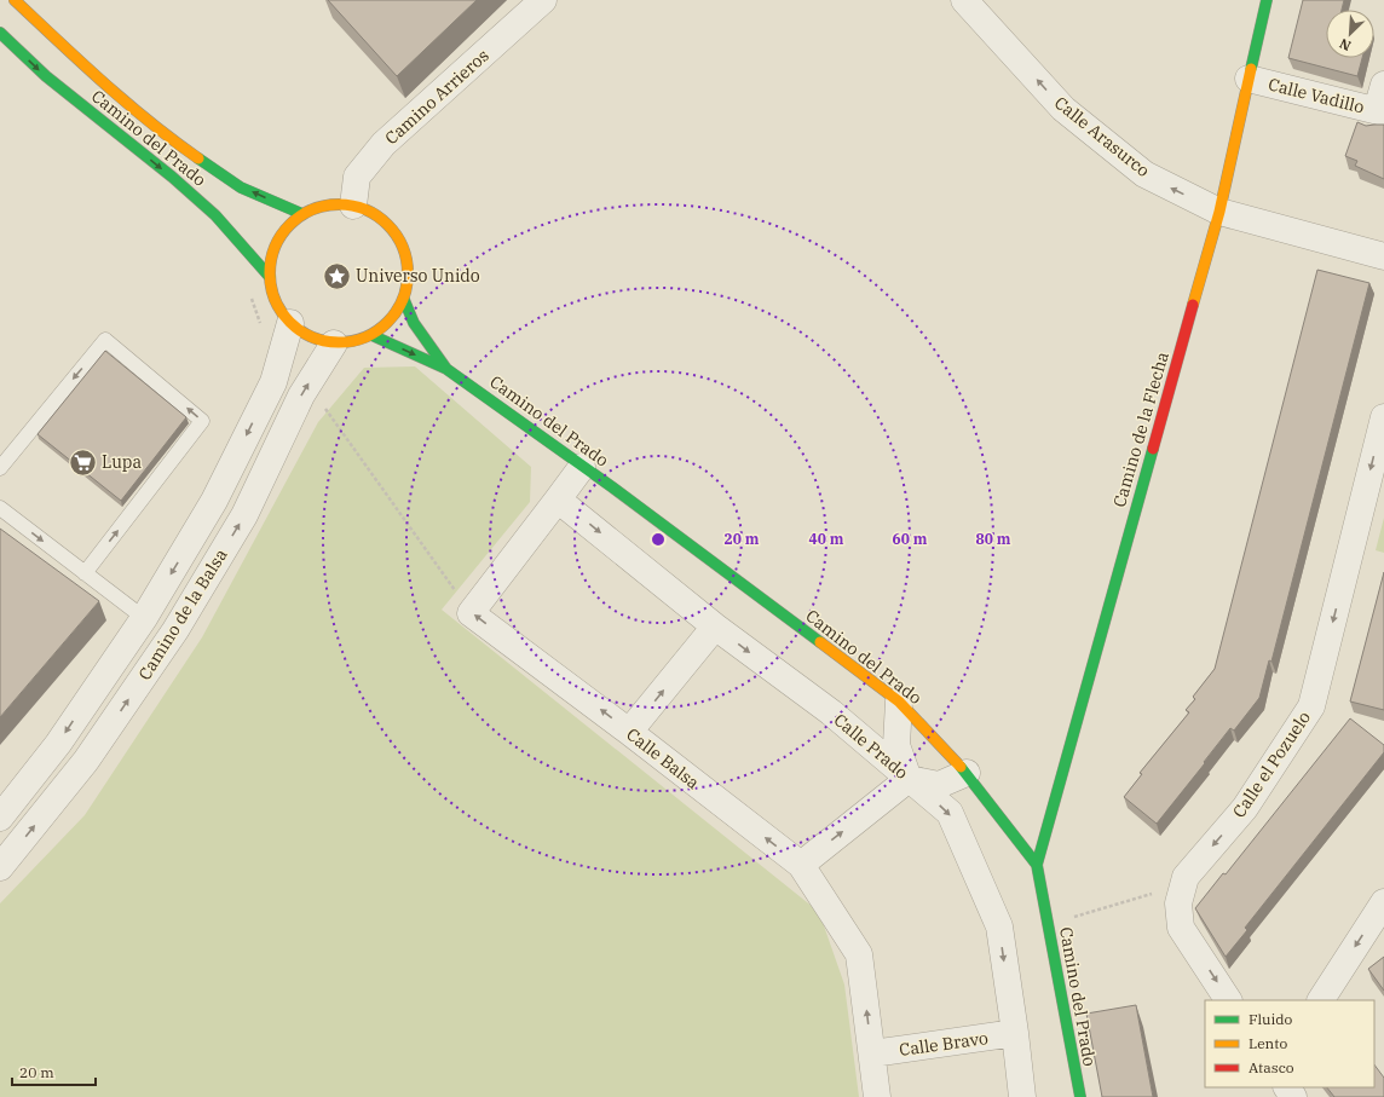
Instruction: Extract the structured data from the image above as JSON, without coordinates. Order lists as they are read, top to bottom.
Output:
{
  "streets": {
    "main road": ["Camino del Prado", "Camino de la Flecha"],
    "street": [
      "Calle Vadillo",
      "Camino Arrieros",
      "Calle Arasurco",
      "Camino de la Balsa",
      "Calle Prado",
      "Calle Balsa",
      "Calle el Pozuelo",
      "Calle Bravo"
    ]
  },
  "crossings": [
    ["Calle Vadillo", "Camino de la Flecha"],
    ["Camino Arrieros", "Camino del Prado"],
    ["Camino Arrieros", "Camino de la Balsa"],
    ["Calle Arasurco", "Camino de la Flecha"],
    ["Camino del Prado", "Camino de la Flecha"],
    ["Camino del Prado", "Camino de la Balsa"],
    ["Calle Prado", "Calle Bravo"],
    ["Calle Balsa", "Calle Bravo"]
  ],
  "one_way": [
    "Calle Arasurco",
    "Calle Prado",
    "Calle Balsa",
    "Calle el Pozuelo"
  ],
  "places": {
    "place": ["Universo Unido"],
    "supermarket": ["Lupa"]
  },
  "legend": ["Fluido", "Lento", "Atasco"],
  "scale_bar": "20 m",
  "north": "bottom left",
  "rings": [
    "20 m",
    "40 m",
    "60 m",
    "80 m"
  ]
}
